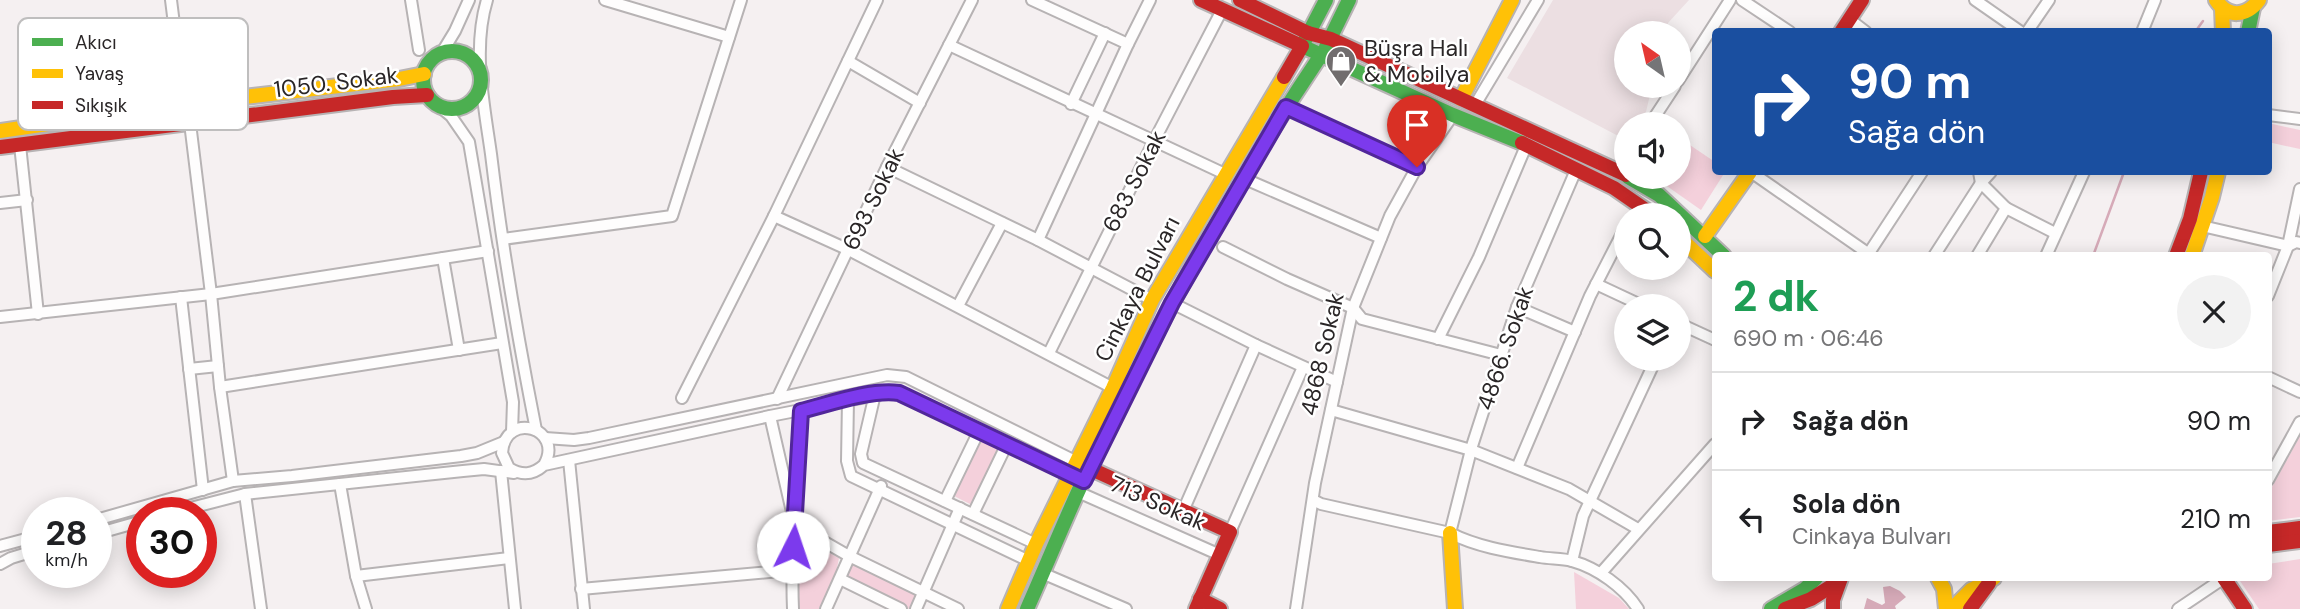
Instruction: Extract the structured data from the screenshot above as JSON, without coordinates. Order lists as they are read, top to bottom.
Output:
{
  "streets": {
    "main road": ["1050. Sokak", "Cinkaya Bulvarı", "713 Sokak"],
    "street": [
      "683 Sokak",
      "693 Sokak",
      "4866. Sokak",
      "4868 Sokak"
    ]
  },
  "crossings": [
    ["Cinkaya Bulvarı", "713 Sokak"]
  ],
  "places": {
    "shop": ["Büşra Halı & Mobilya"]
  },
  "legend": ["Akıcı", "Yavaş", "Sıkışık"],
  "north": "top left",
  "page": {
    "turn": ["90 m", "Sağa dön"],
    "heading": ["2 dk", "690 m · 06:46"],
    "list": [
      {
        "name": "Sağa dön",
        "value": "90 m"
      },
      {
        "name": "Sola dön",
        "note": "Cinkaya Bulvarı",
        "value": "210 m"
      }
    ],
    "speed": "28 km/h",
    "limit": "30"
  }
}
